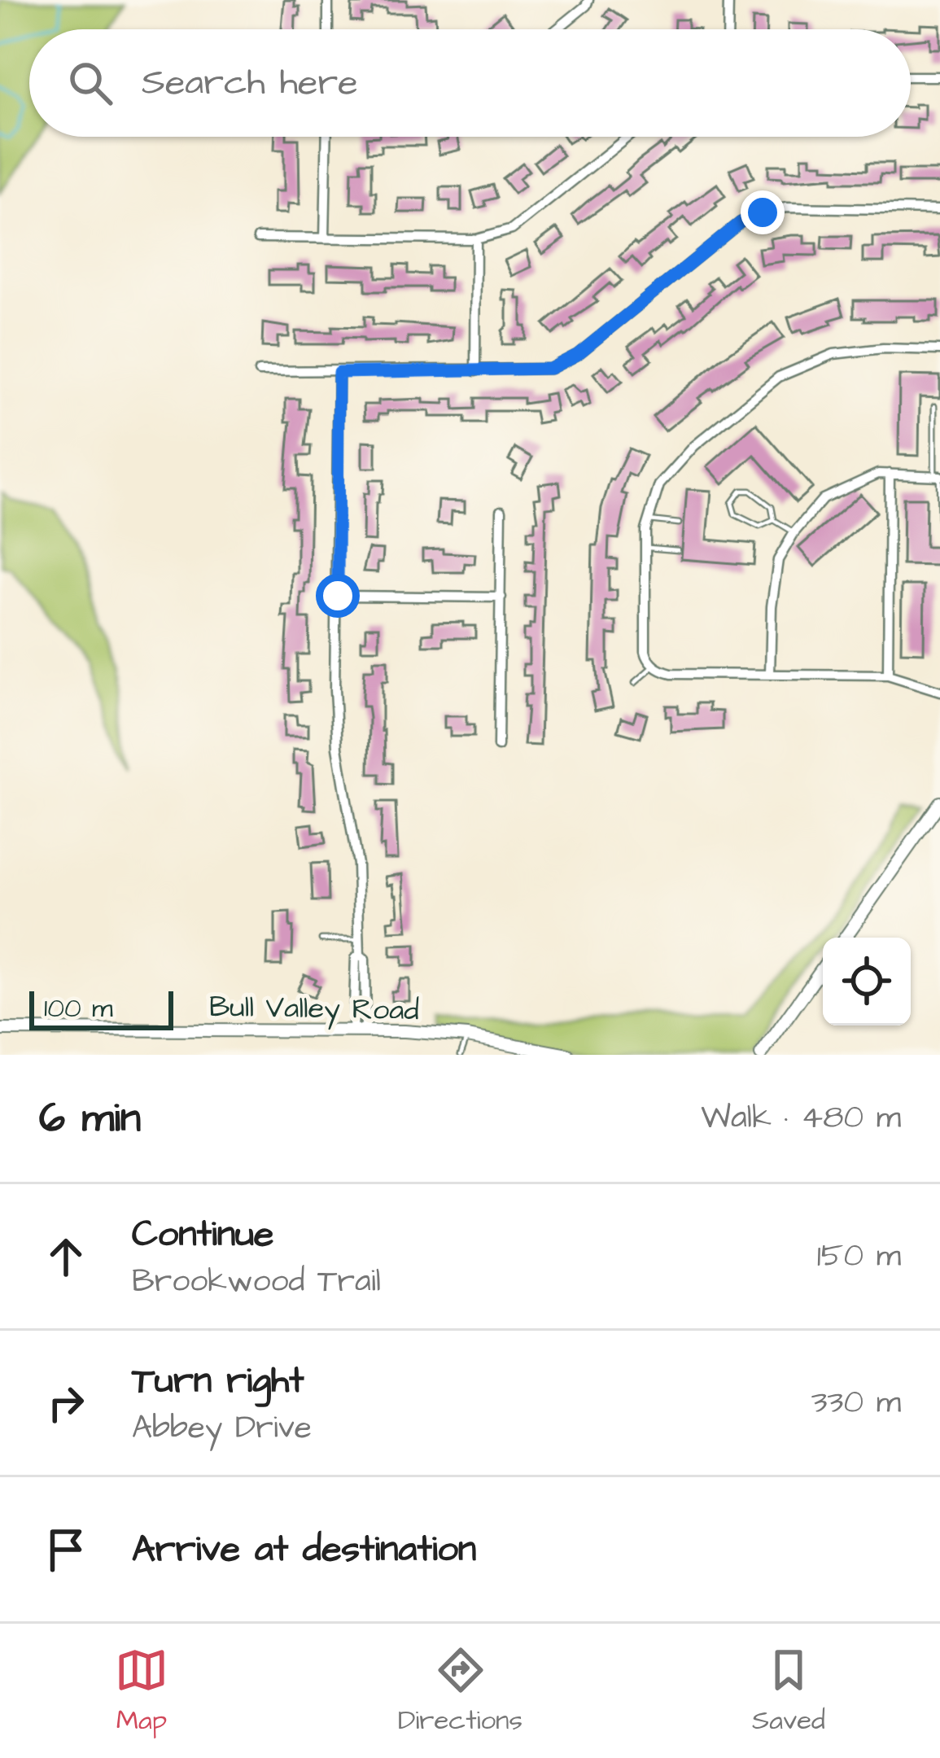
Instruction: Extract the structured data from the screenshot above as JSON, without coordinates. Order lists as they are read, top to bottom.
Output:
{
  "streets": {
    "street": ["Bull Valley Road"]
  },
  "scale_bar": "100 m",
  "page": {
    "search": "Search here",
    "scale": "100 m",
    "heading": ["6 min", "Walk · 480 m"],
    "list": [
      ["Continue", "Brookwood Trail", "150 m"],
      ["Turn right", "Abbey Drive", "330 m"],
      "Arrive at destination"
    ],
    "nav": ["Map", "Directions", "Saved"]
  }
}
